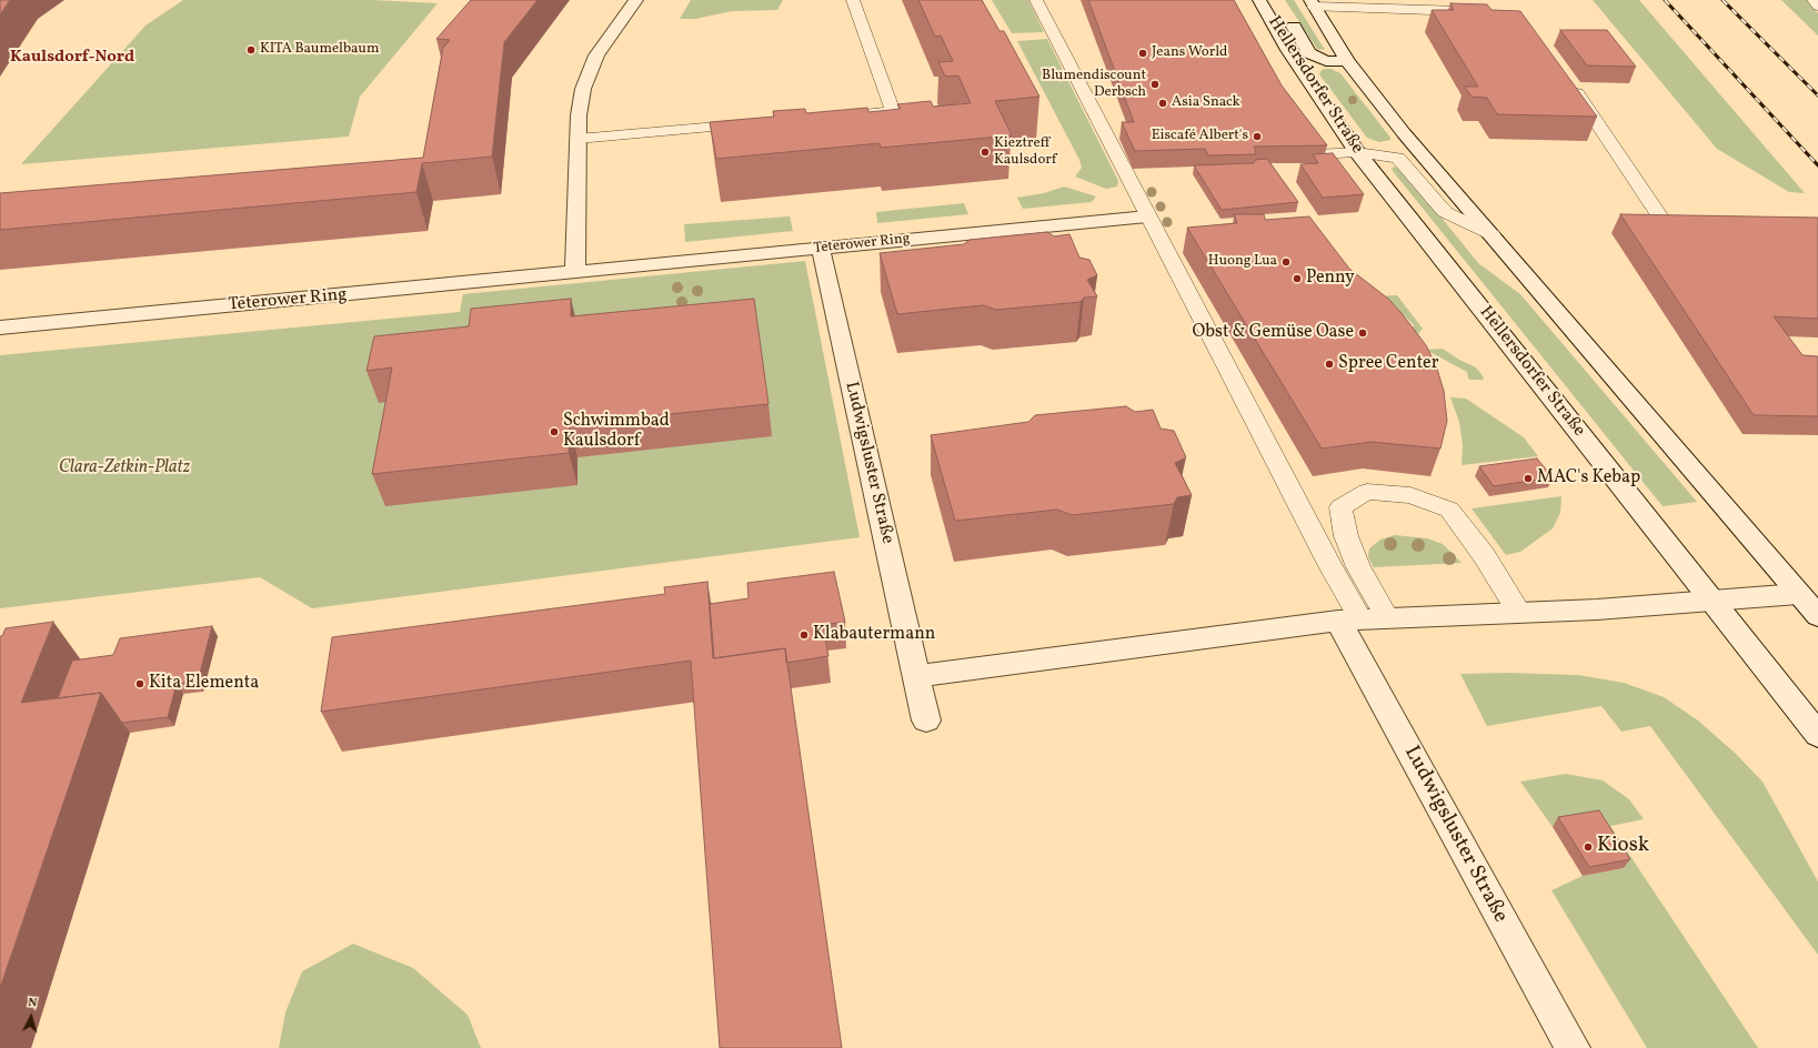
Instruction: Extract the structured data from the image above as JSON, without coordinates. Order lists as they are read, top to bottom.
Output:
{
  "streets": {
    "street": ["Hellersdorfer Straße", "Teterower Ring", "Ludwigsluster Straße"]
  },
  "crossings": [
    ["Teterower Ring", "Ludwigsluster Straße"]
  ],
  "districts": ["Kaulsdorf-Nord"],
  "parks": ["Clara-Zetkin-Platz"],
  "places": [
    "KITA Baumelbaum",
    "Jeans World",
    "Blumendiscount Derbsch",
    "Asia Snack",
    "Eiscafé Albert's",
    "Kieztreff Kaulsdorf",
    "Huong Lua",
    "Penny",
    "Obst & Gemüse Oase",
    "Spree Center",
    "Schwimmbad Kaulsdorf",
    "MAC's Kebap",
    "Klabautermann",
    "Kita Elementa",
    "Kiosk"
  ],
  "north": "top"
}
